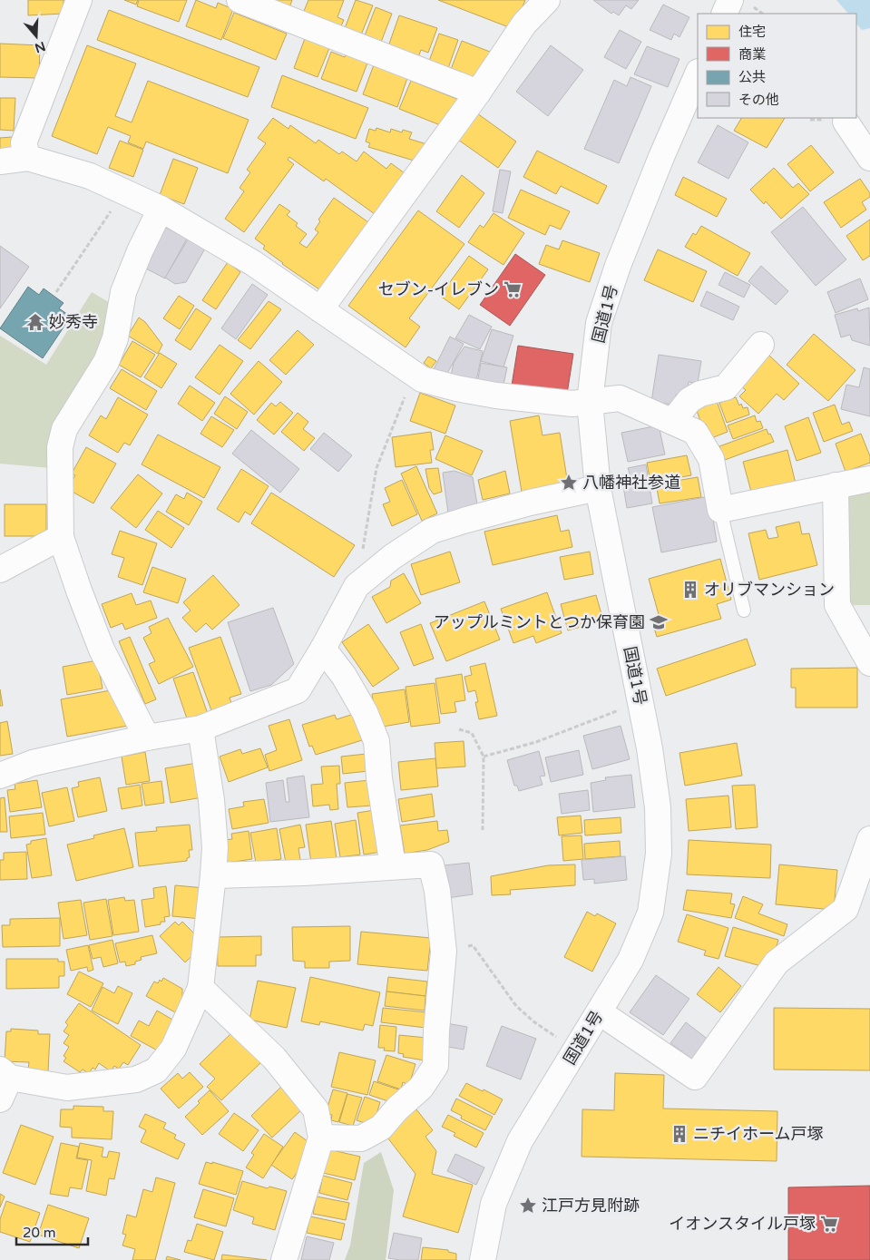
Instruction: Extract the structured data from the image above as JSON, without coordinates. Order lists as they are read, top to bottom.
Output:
{
  "streets": {
    "main road": ["国道1号"]
  },
  "places": {
    "supermarket": ["セブン-イレブン", "イオンスタイル戸塚"],
    "temple": ["妙秀寺"],
    "place": ["八幡神社参道", "江戸方見附跡"],
    "building": ["オリブマンション", "ニチイホーム戸塚"],
    "school or university": ["アップルミントとつか保育園"]
  },
  "legend": [
    "住宅",
    "商業",
    "公共",
    "その他"
  ],
  "scale_bar": "20 m",
  "north": "bottom"
}
